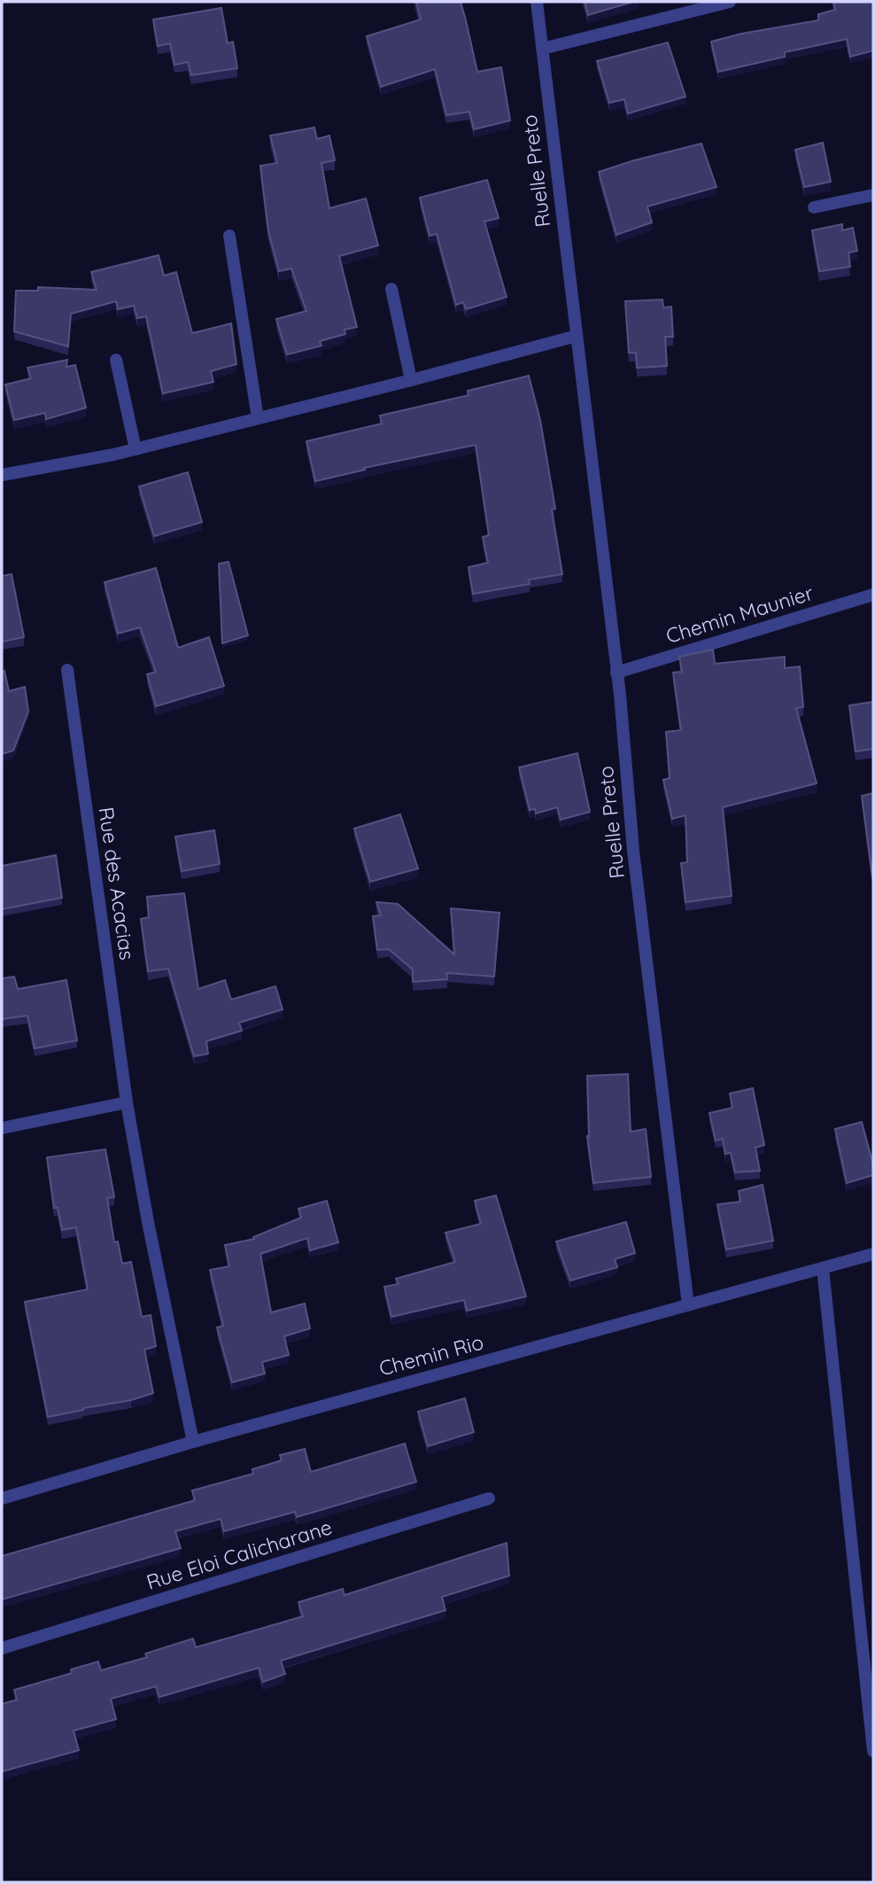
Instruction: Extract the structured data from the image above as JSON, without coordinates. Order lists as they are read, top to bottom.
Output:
{
  "streets": {
    "street": [
      "Ruelle Preto",
      "Chemin Maunier",
      "Rue des Acacias",
      "Chemin Rio",
      "Rue Eloi Calicharane"
    ]
  },
  "crossings": [
    ["Ruelle Preto", "Chemin Maunier"],
    ["Ruelle Preto", "Chemin Rio"],
    ["Rue des Acacias", "Chemin Rio"]
  ]
}
